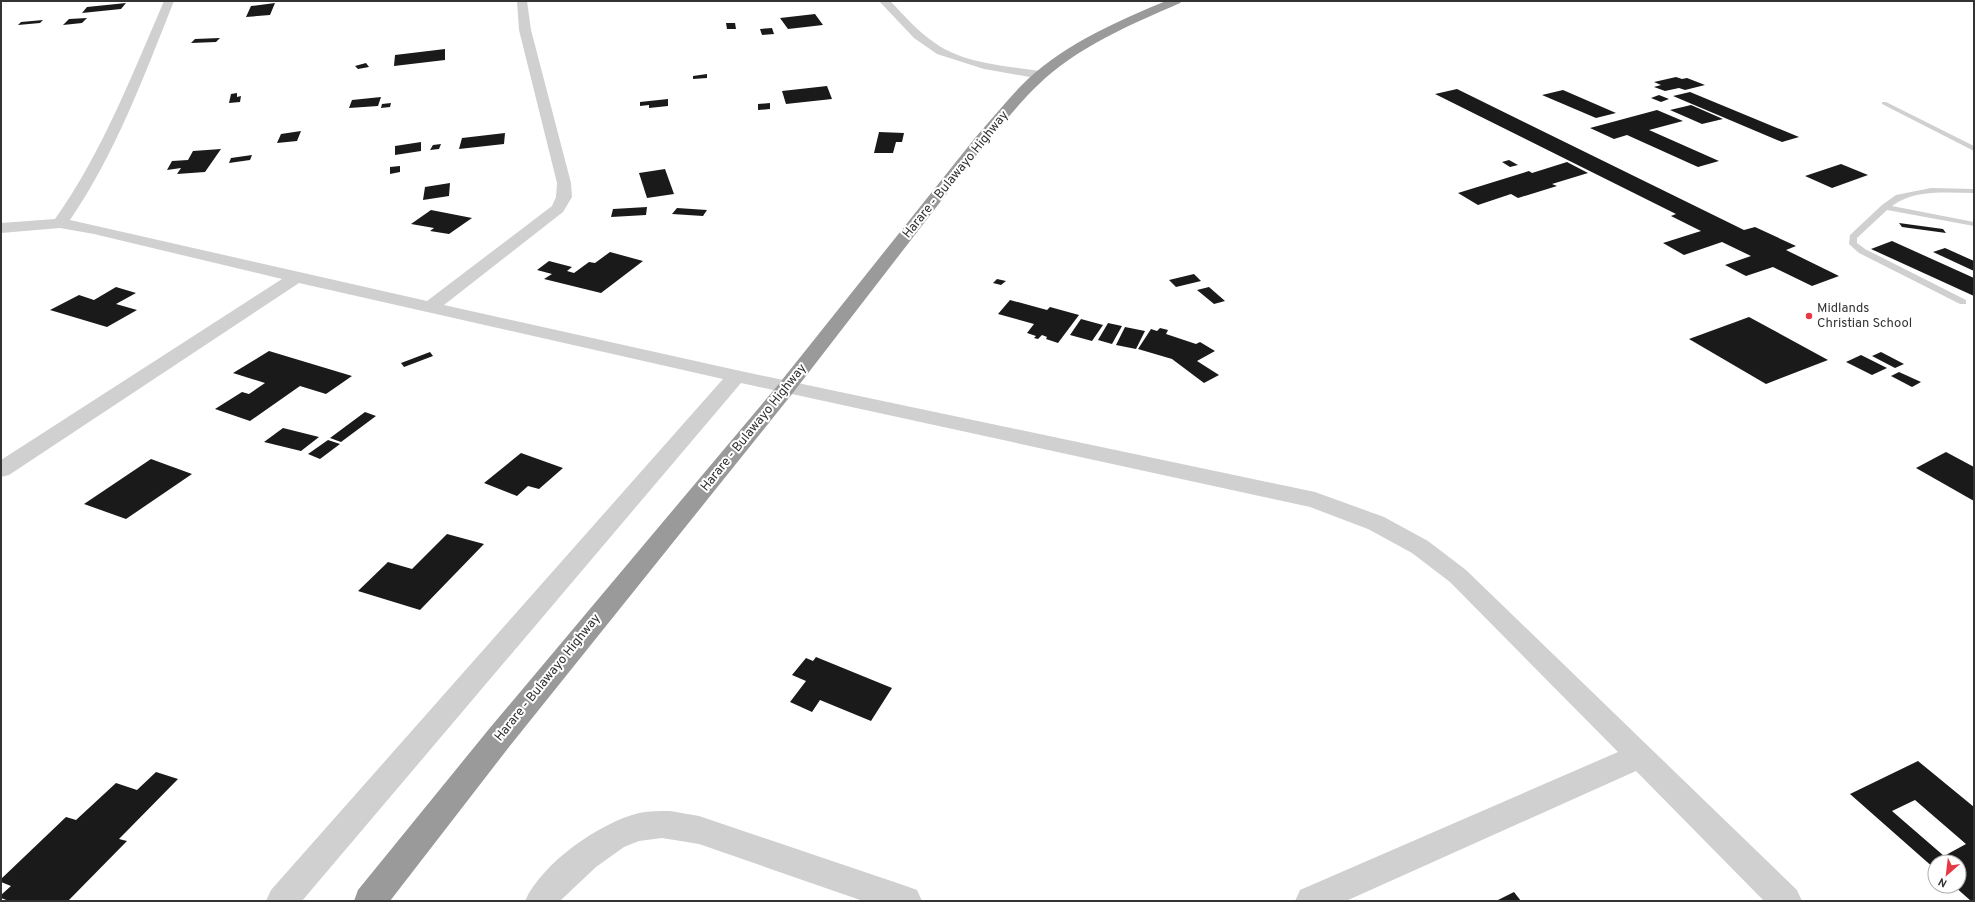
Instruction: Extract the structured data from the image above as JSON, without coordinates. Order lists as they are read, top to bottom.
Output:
{
  "streets": {
    "highway": ["Harare - Bulawayo Highway"]
  },
  "places": ["Midlands Christian School"],
  "north": "bottom left"
}
